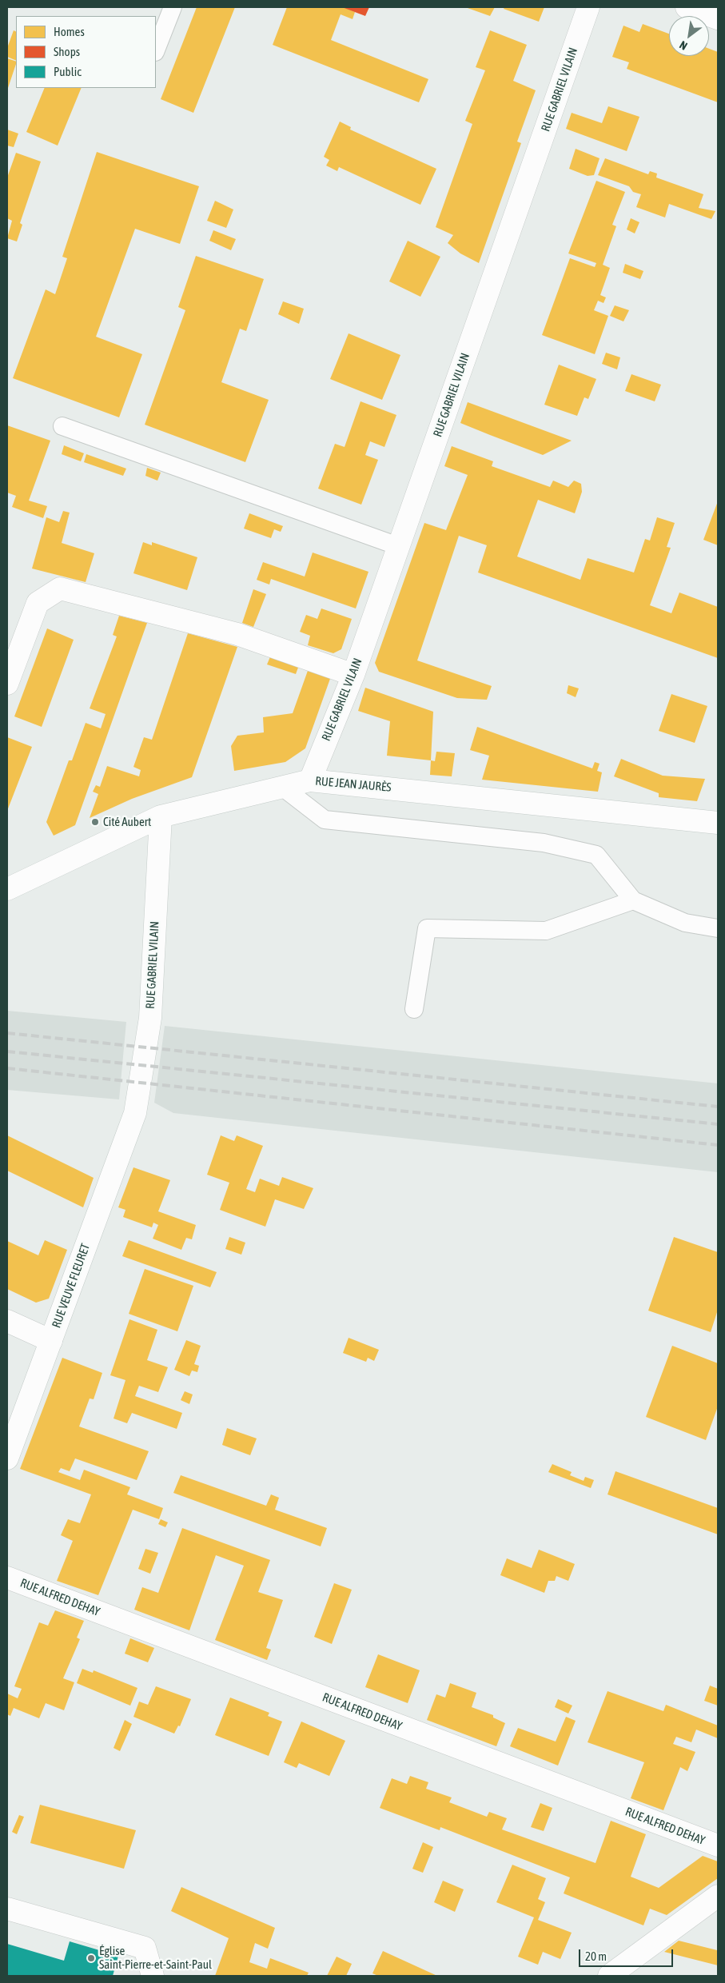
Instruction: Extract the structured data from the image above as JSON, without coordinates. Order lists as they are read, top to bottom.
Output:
{
  "streets": {
    "street": [
      "RUE GABRIEL VILAIN",
      "RUE JEAN JAURÈS",
      "RUE VEUVE FLEURET",
      "RUE ALFRED DEHAY"
    ]
  },
  "crossings": [
    ["RUE GABRIEL VILAIN", "RUE JEAN JAURÈS"],
    ["RUE GABRIEL VILAIN", "RUE VEUVE FLEURET"]
  ],
  "places": ["Cité Aubert", "Église Saint-Pierre-et-Saint-Paul"],
  "legend": ["Homes", "Shops", "Public"],
  "scale_bar": "20 m",
  "north": "bottom left"
}
